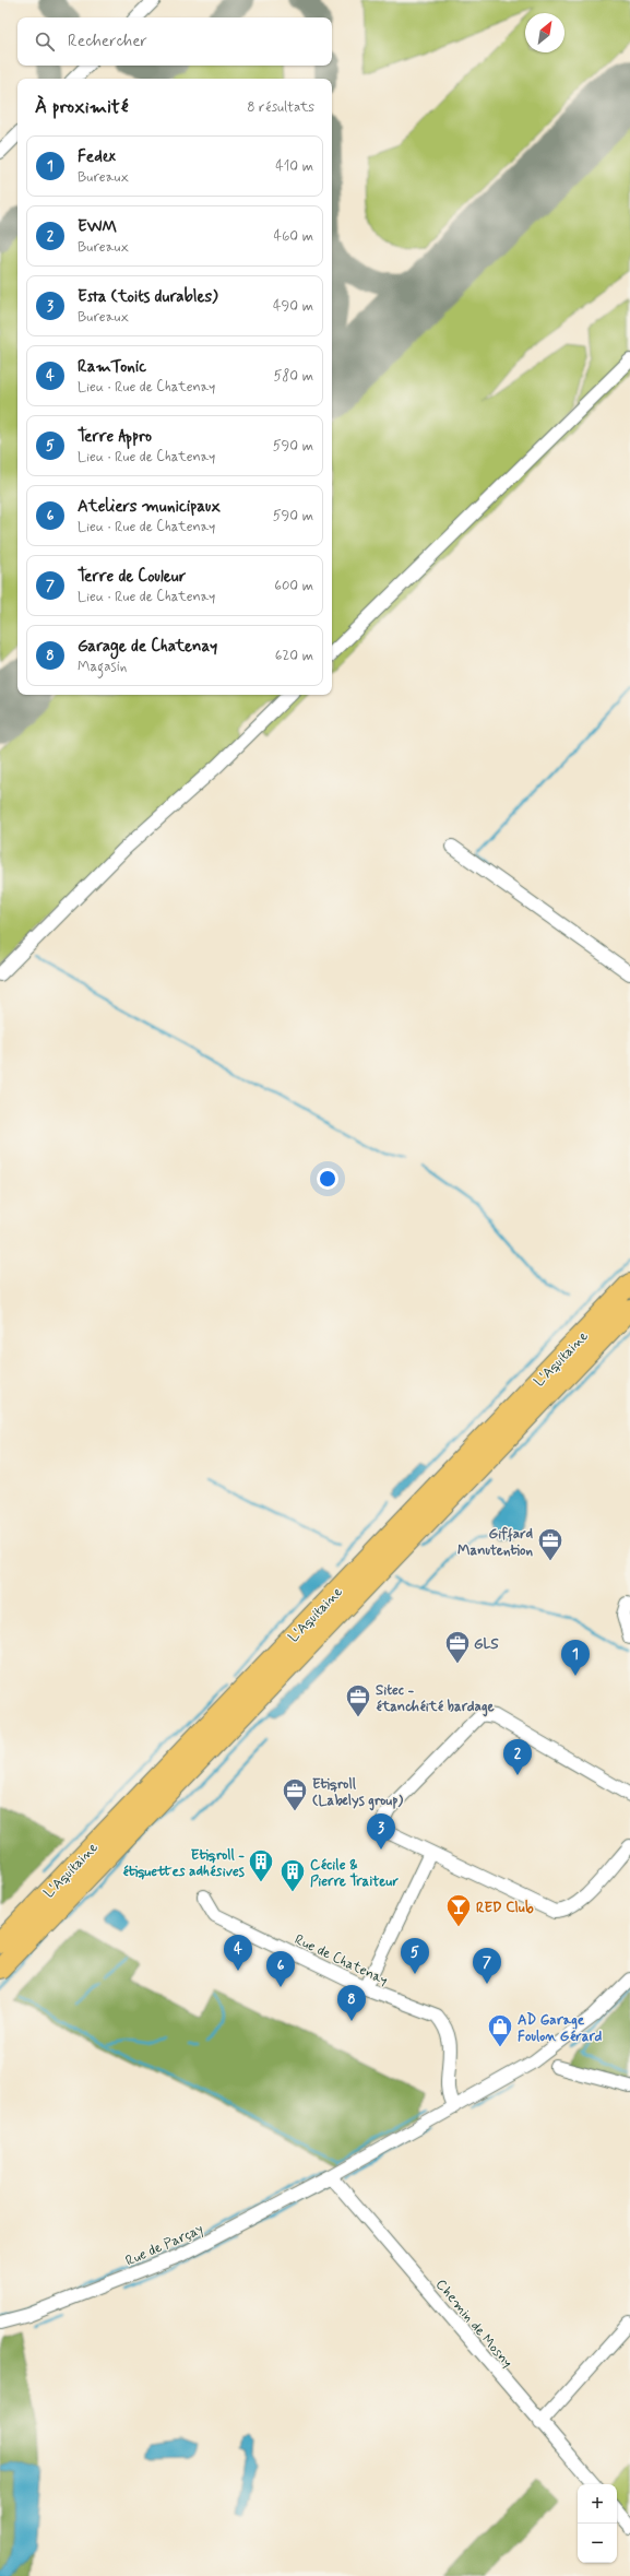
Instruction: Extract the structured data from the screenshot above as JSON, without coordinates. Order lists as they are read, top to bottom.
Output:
{
  "streets": {
    "highway": ["L'Aquitaine"],
    "street": ["Rue de Chatenay", "Rue de Parçay", "Chemin de Mosny"]
  },
  "crossings": [
    ["Rue de Chatenay", "Rue de Parçay"],
    ["Rue de Parçay", "Chemin de Mosny"]
  ],
  "places": {
    "office": [
      "Giffard Manutention",
      "GLS",
      "Sitec - étanchéité bardage",
      "Etiqroll (Labelys group)"
    ],
    "building": ["Etiqroll - étiquettes adhésives", "Cécile & Pierre Traiteur"],
    "bar": ["RED Club"],
    "shop": ["AD Garage Foulon Gérard"]
  },
  "north": "top right",
  "page": {
    "search": "Rechercher",
    "heading": ["À proximité", "8 résultats"],
    "list": [
      {
        "mark": "1",
        "name": "Fedex",
        "note": "Bureaux",
        "value": "410 m"
      },
      {
        "mark": "2",
        "name": "EWM",
        "note": "Bureaux",
        "value": "460 m"
      },
      {
        "mark": "3",
        "name": "Esta (toits durables)",
        "note": "Bureaux",
        "value": "490 m"
      },
      {
        "mark": "4",
        "name": "RamTonic",
        "note": "Lieu · Rue de Chatenay",
        "value": "580 m"
      },
      {
        "mark": "5",
        "name": "Terre Appro",
        "note": "Lieu · Rue de Chatenay",
        "value": "590 m"
      },
      {
        "mark": "6",
        "name": "Ateliers municipaux",
        "note": "Lieu · Rue de Chatenay",
        "value": "590 m"
      },
      {
        "mark": "7",
        "name": "Terre de Couleur",
        "note": "Lieu · Rue de Chatenay",
        "value": "600 m"
      },
      {
        "mark": "8",
        "name": "Garage de Chatenay",
        "note": "Magasin",
        "value": "620 m"
      }
    ],
    "pins": [
      "1",
      "2",
      "3",
      "4",
      "5",
      "7",
      "6",
      "8"
    ],
    "map_buttons": ["+", "−"]
  }
}
